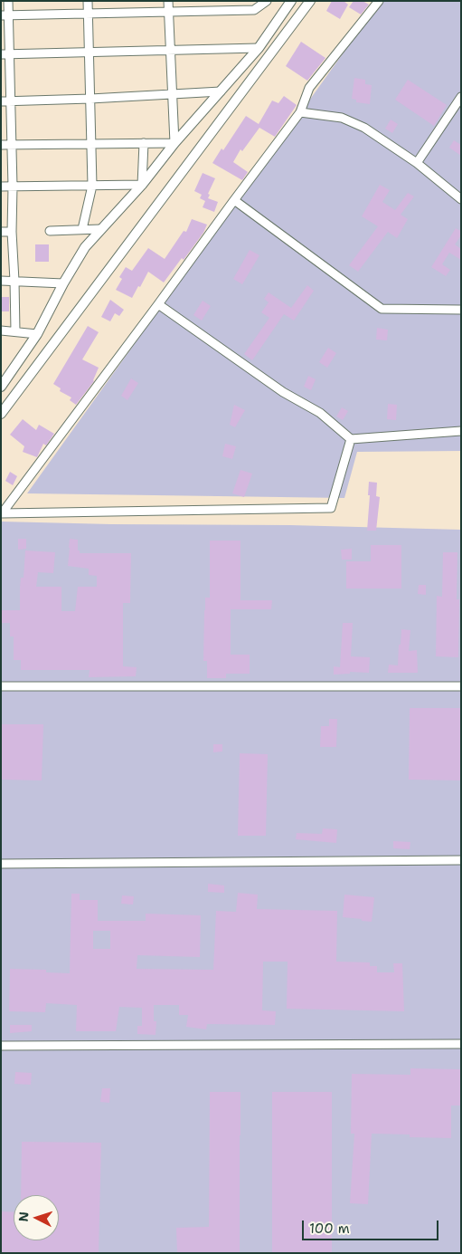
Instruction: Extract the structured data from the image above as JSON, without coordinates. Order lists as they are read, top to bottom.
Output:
{
  "scale_bar": "100 m",
  "north": "left"
}
